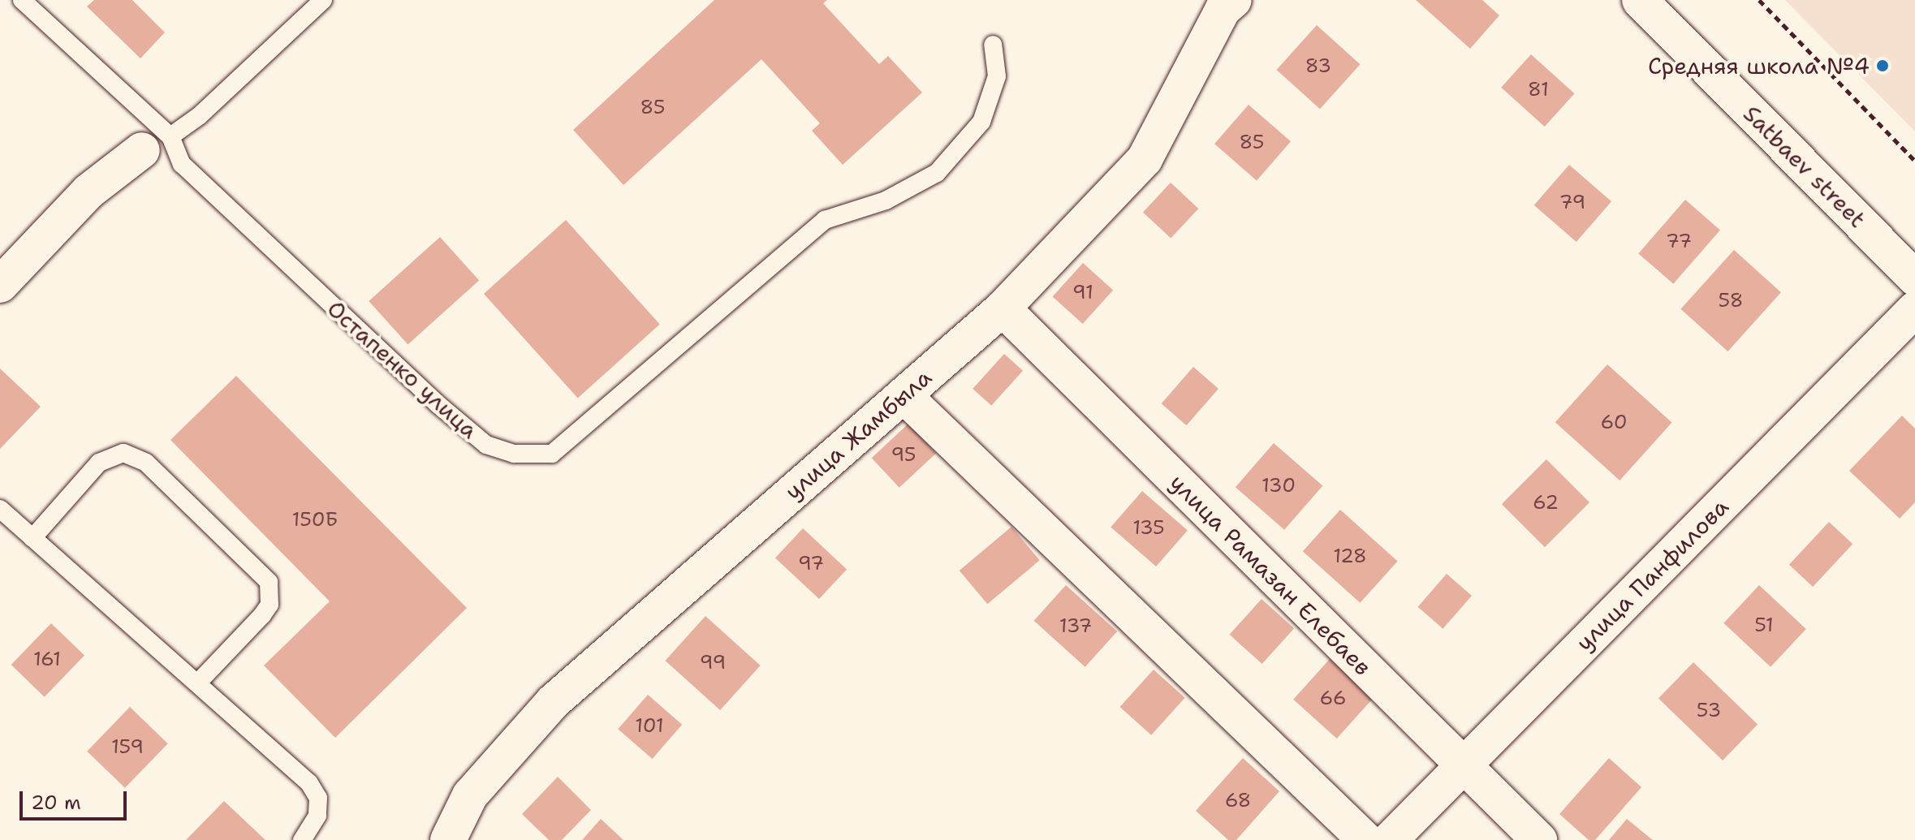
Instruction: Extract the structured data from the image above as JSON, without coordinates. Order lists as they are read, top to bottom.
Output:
{
  "streets": {
    "street": [
      "Satbaev street",
      "улица Жамбыла",
      "улица Рамазан Елебаев",
      "улица Панфилова"
    ],
    "lane": ["Остапенко улица"]
  },
  "crossings": [
    ["улица Жамбыла", "улица Рамазан Елебаев"],
    ["улица Рамазан Елебаев", "улица Панфилова"]
  ],
  "places": ["Средняя школа №4"],
  "house_numbers": [
    "83",
    "81",
    "85",
    "85",
    "79",
    "77",
    "91",
    "58",
    "60",
    "95",
    "130",
    "62",
    "150Б",
    "135",
    "128",
    "97",
    "51",
    "137",
    "161",
    "99",
    "66",
    "53",
    "101",
    "159",
    "68"
  ],
  "scale_bar": "20 m"
}
